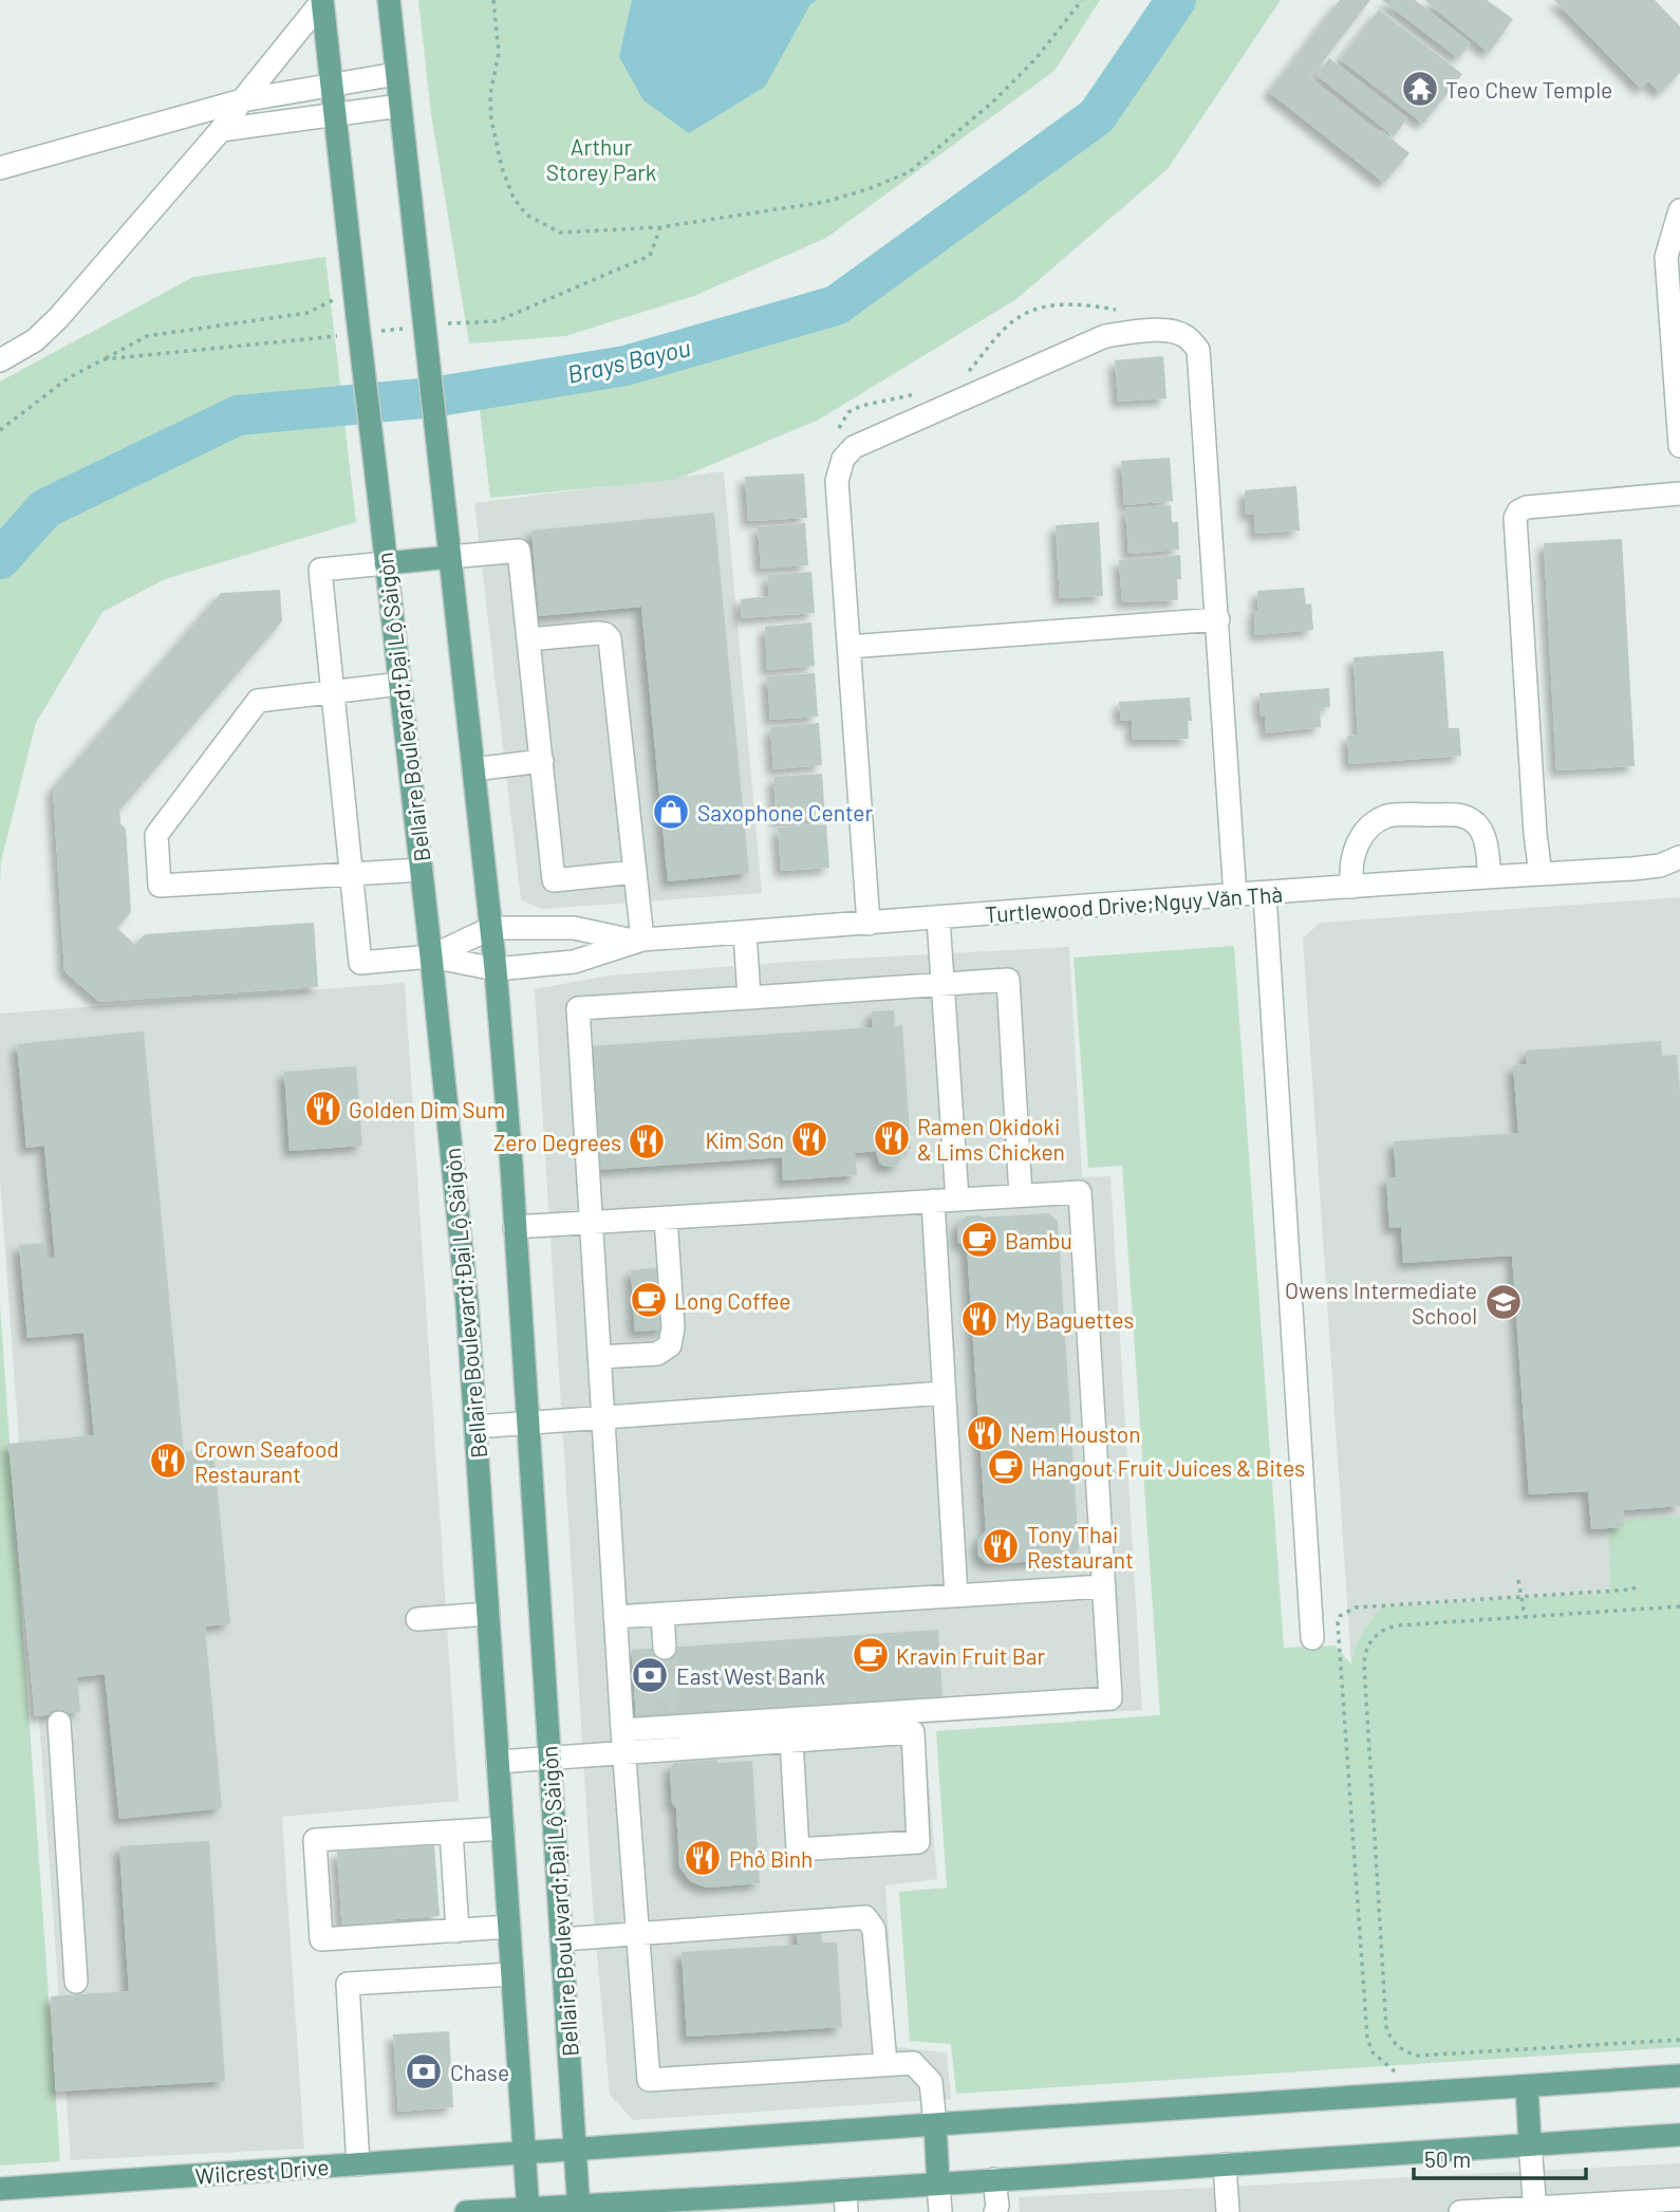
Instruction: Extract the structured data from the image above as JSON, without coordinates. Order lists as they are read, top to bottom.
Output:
{
  "streets": {
    "main road": ["Bellaire Boulevard;Đại Lộ Sàigòn", "Wilcrest Drive"],
    "street": ["Turtlewood Drive;Ngụy Văn Thà"]
  },
  "crossings": [
    ["Bellaire Boulevard;Đại Lộ Sàigòn", "Turtlewood Drive;Ngụy Văn Thà"],
    ["Bellaire Boulevard;Đại Lộ Sàigòn", "Wilcrest Drive"]
  ],
  "water": ["Brays Bayou"],
  "parks": ["Arthur Storey Park"],
  "places": {
    "temple": ["Teo Chew Temple"],
    "shop": ["Saxophone Center"],
    "restaurant": [
      "Golden Dim Sum",
      "Ramen Okidoki & Lims Chicken",
      "Kim Sơn",
      "Zero Degrees",
      "My Baguettes",
      "Nem Houston",
      "Crown Seafood Restaurant",
      "Tony Thai Restaurant",
      "Phở Bình"
    ],
    "cafe": [
      "Bambu",
      "Long Coffee",
      "Hangout Fruit Juices & Bites",
      "Kravin Fruit Bar"
    ],
    "school or university": ["Owens Intermediate School"],
    "bank": ["East West Bank", "Chase"]
  },
  "scale_bar": "50 m"
}
